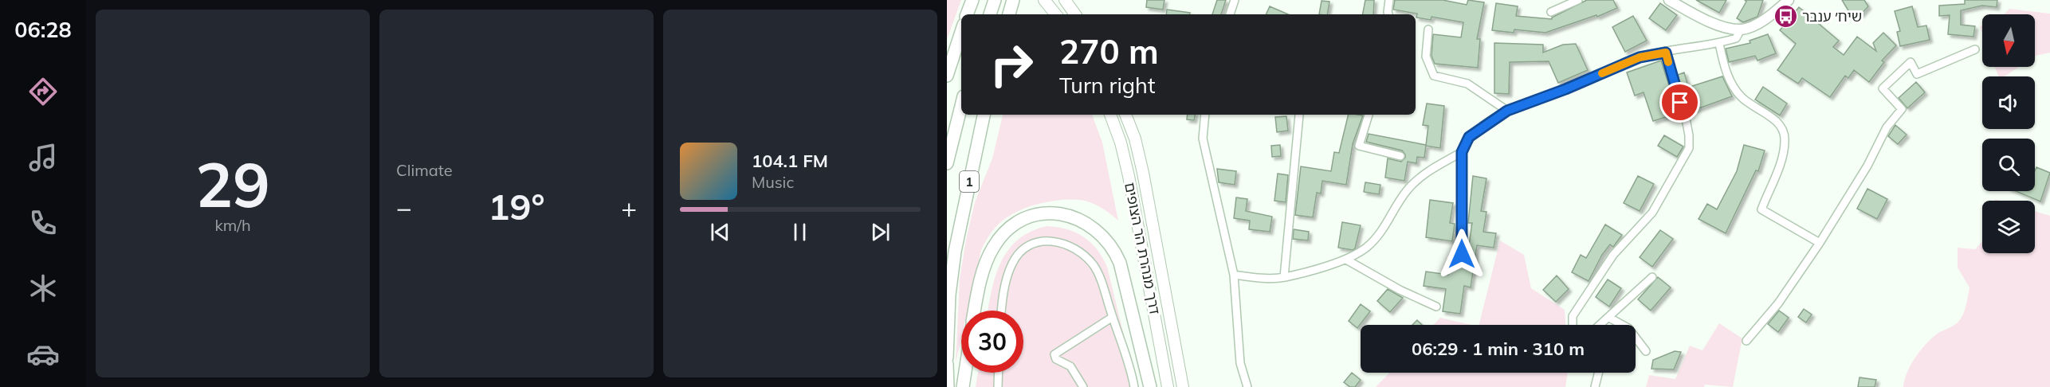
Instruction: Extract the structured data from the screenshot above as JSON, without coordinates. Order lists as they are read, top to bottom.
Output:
{
  "streets": {
    "highway": ["1"],
    "main road": ["דרך מנהרת הר הצופים"]
  },
  "places": {
    "bus stop": ["שיח׳ ענבר"]
  },
  "north": "bottom",
  "page": {
    "tabs": "06:28",
    "tile": [
      ["29", "km/h"],
      "Climate"
    ],
    "turn": ["270 m", "Turn right"],
    "song": ["104.1 FM", "Music"],
    "heat": ["−", "19°", "+"],
    "limit": "30",
    "trip": "06:29 · 1 min · 310 m"
  }
}
